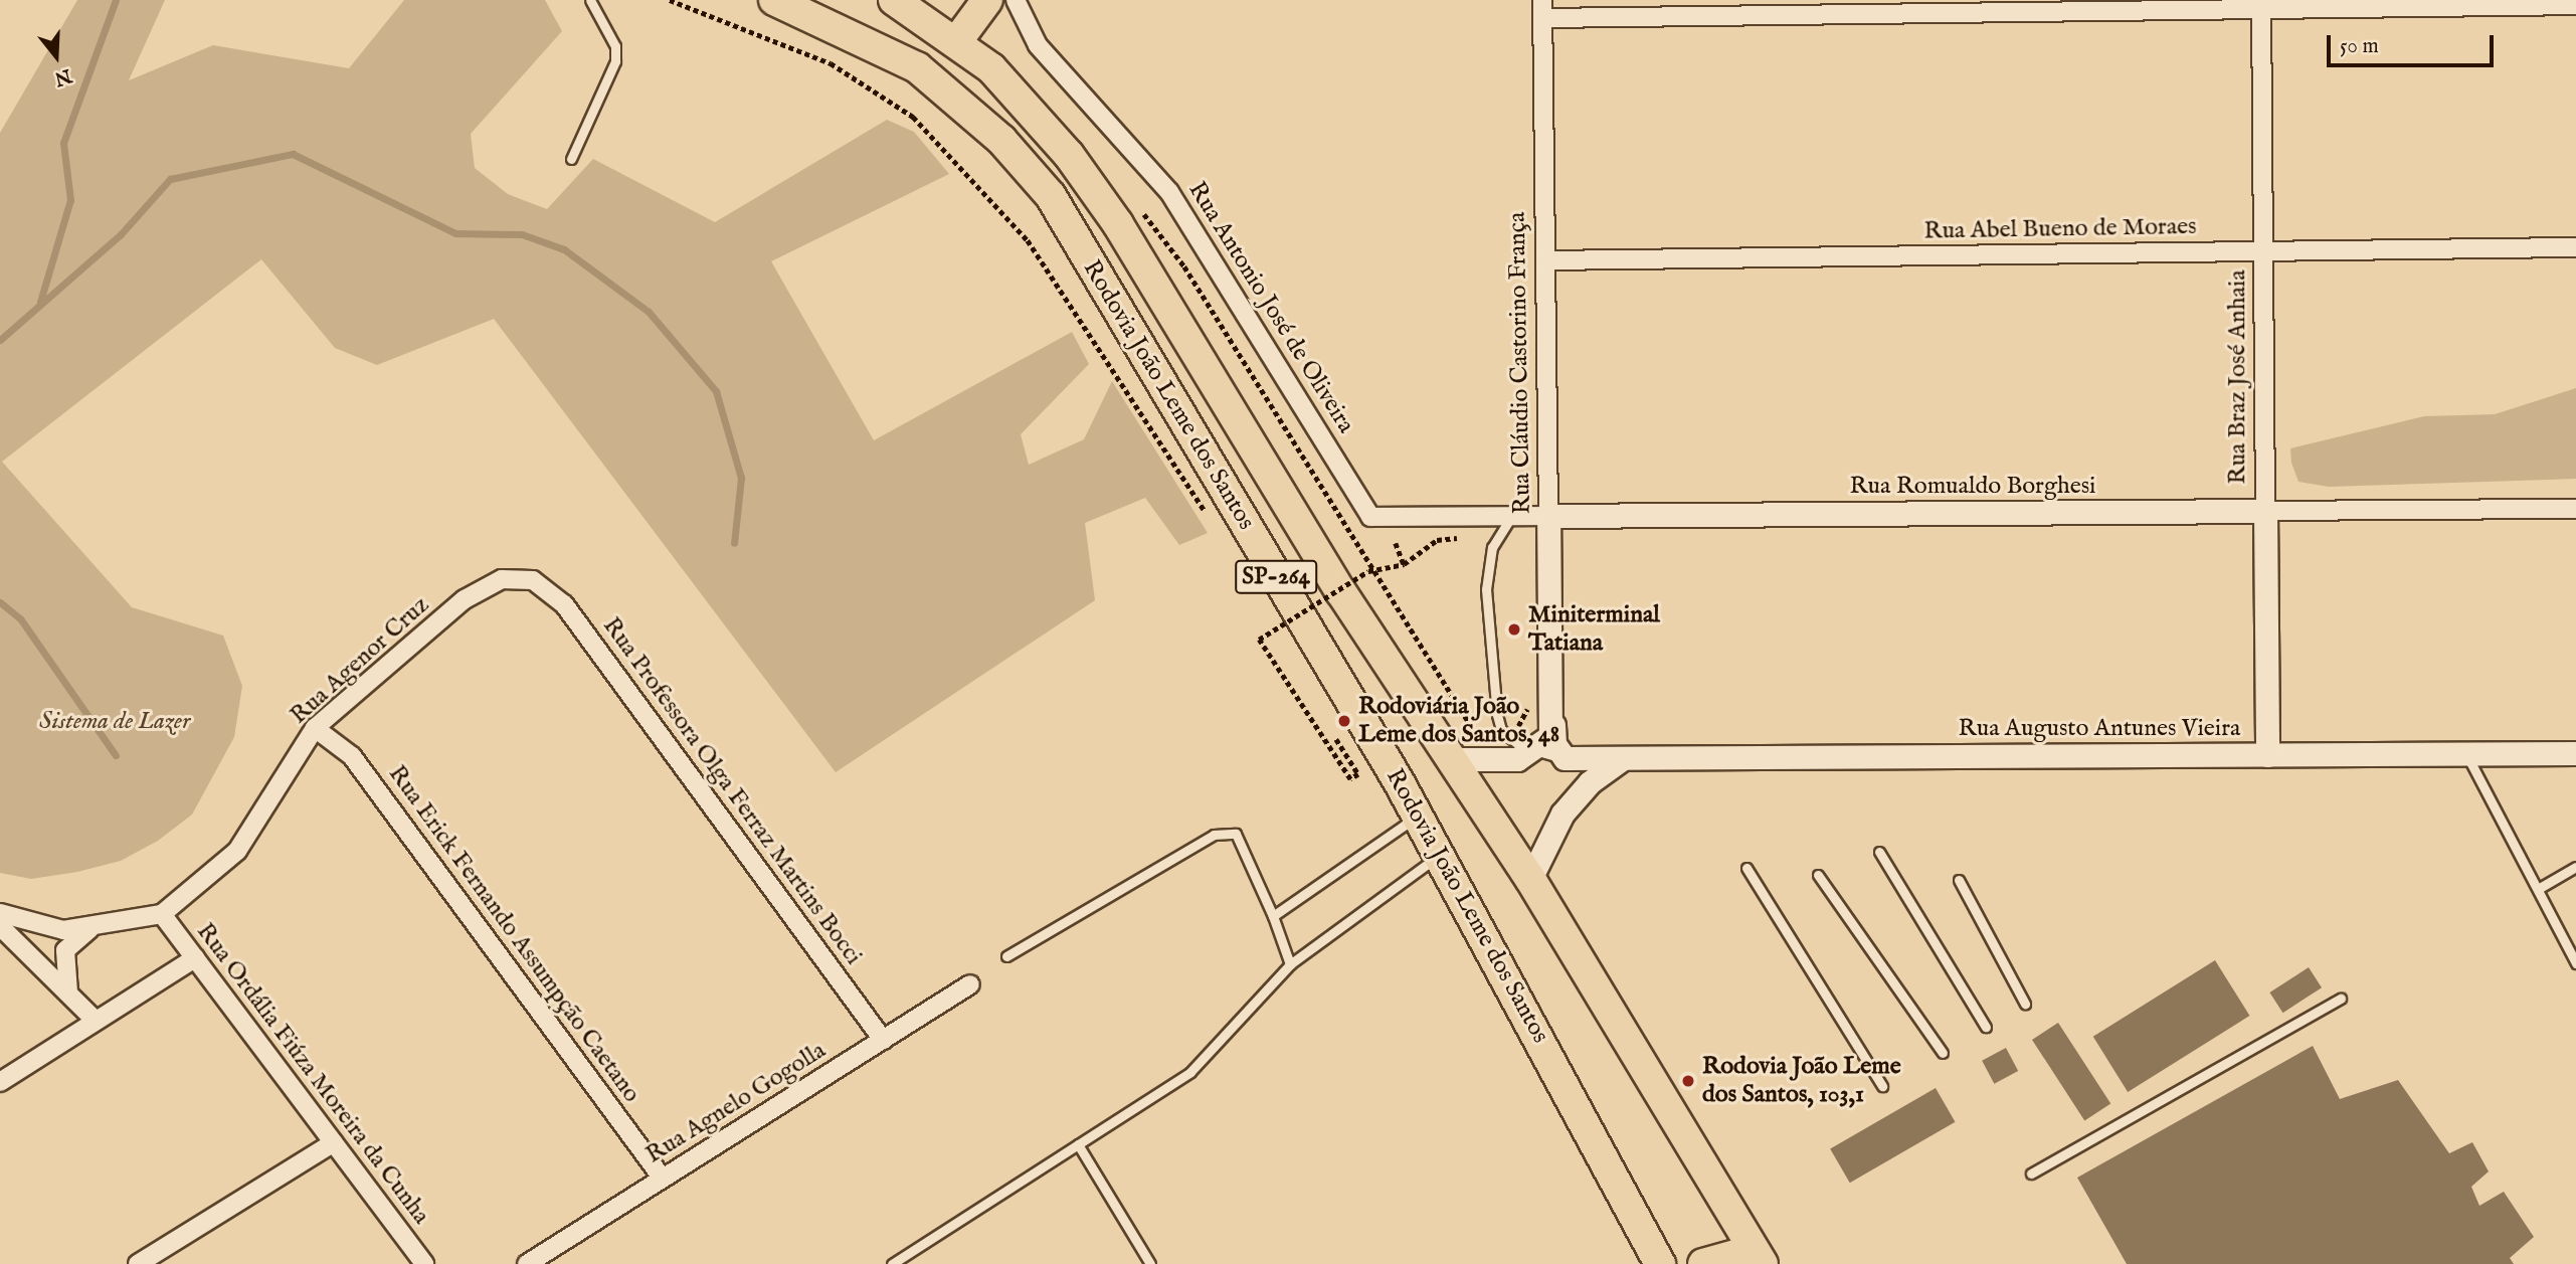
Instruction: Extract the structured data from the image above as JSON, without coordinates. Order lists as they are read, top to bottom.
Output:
{
  "streets": {
    "main road": ["Rodovia João Leme dos Santos", "SP-264"],
    "street": [
      "Rua Abel Bueno de Moraes",
      "Rua Antonio José de Oliveira",
      "Rua Cláudio Castorino França",
      "Rua Braz José Anhaia",
      "Rua Romualdo Borghesi",
      "Rua Agenor Cruz",
      "Rua Augusto Antunes Vieira",
      "Rua Professora Olga Ferraz Martins Bocci",
      "Rua Erick Fernando Assumpção Caetano",
      "Rua Ordália Fiúza Moreira da Cunha",
      "Rua Agnelo Gogolla"
    ]
  },
  "crossings": [
    ["Rua Abel Bueno de Moraes", "Rua Cláudio Castorino França"],
    ["Rua Abel Bueno de Moraes", "Rua Braz José Anhaia"],
    ["Rua Antonio José de Oliveira", "Rua Romualdo Borghesi"],
    ["Rua Cláudio Castorino França", "Rua Romualdo Borghesi"],
    ["Rua Cláudio Castorino França", "Rua Augusto Antunes Vieira"],
    ["Rua Braz José Anhaia", "Rua Romualdo Borghesi"],
    ["Rua Braz José Anhaia", "Rua Augusto Antunes Vieira"],
    ["Rua Agenor Cruz", "Rua Professora Olga Ferraz Martins Bocci"],
    ["Rua Agenor Cruz", "Rua Erick Fernando Assumpção Caetano"],
    ["Rua Agenor Cruz", "Rua Ordália Fiúza Moreira da Cunha"],
    ["Rua Professora Olga Ferraz Martins Bocci", "Rua Agnelo Gogolla"],
    ["Rua Erick Fernando Assumpção Caetano", "Rua Agnelo Gogolla"]
  ],
  "parks": ["Sistema de Lazer"],
  "places": ["Miniterminal Tatiana", "Rodoviária João Leme dos Santos, 48", "Rodovia João Leme dos Santos, 103,1"],
  "scale_bar": "50 m",
  "north": "bottom"
}
